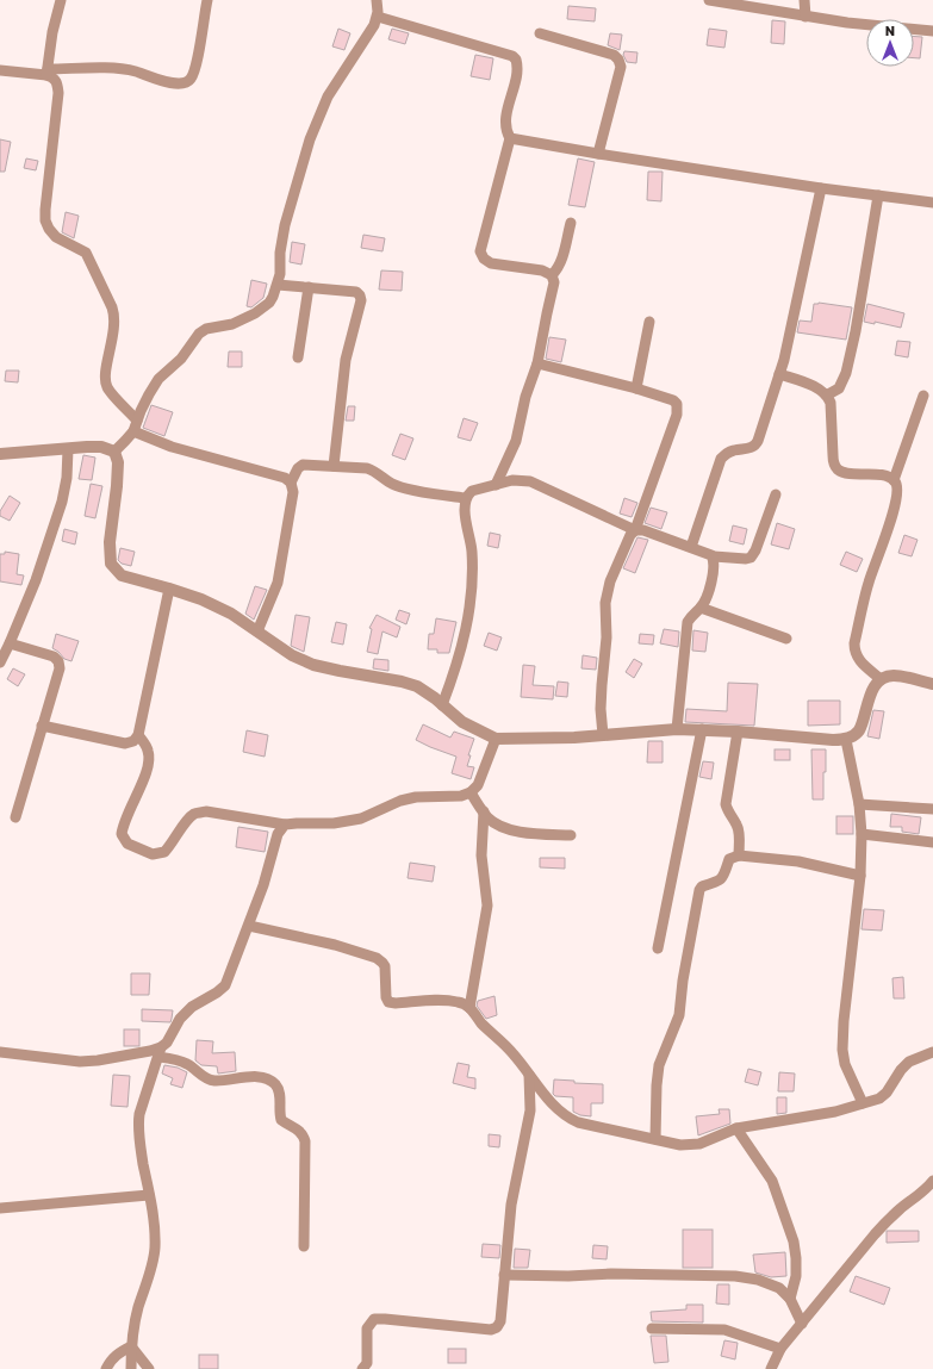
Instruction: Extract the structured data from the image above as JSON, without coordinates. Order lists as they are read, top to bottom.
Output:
{
  "north": "top"
}
